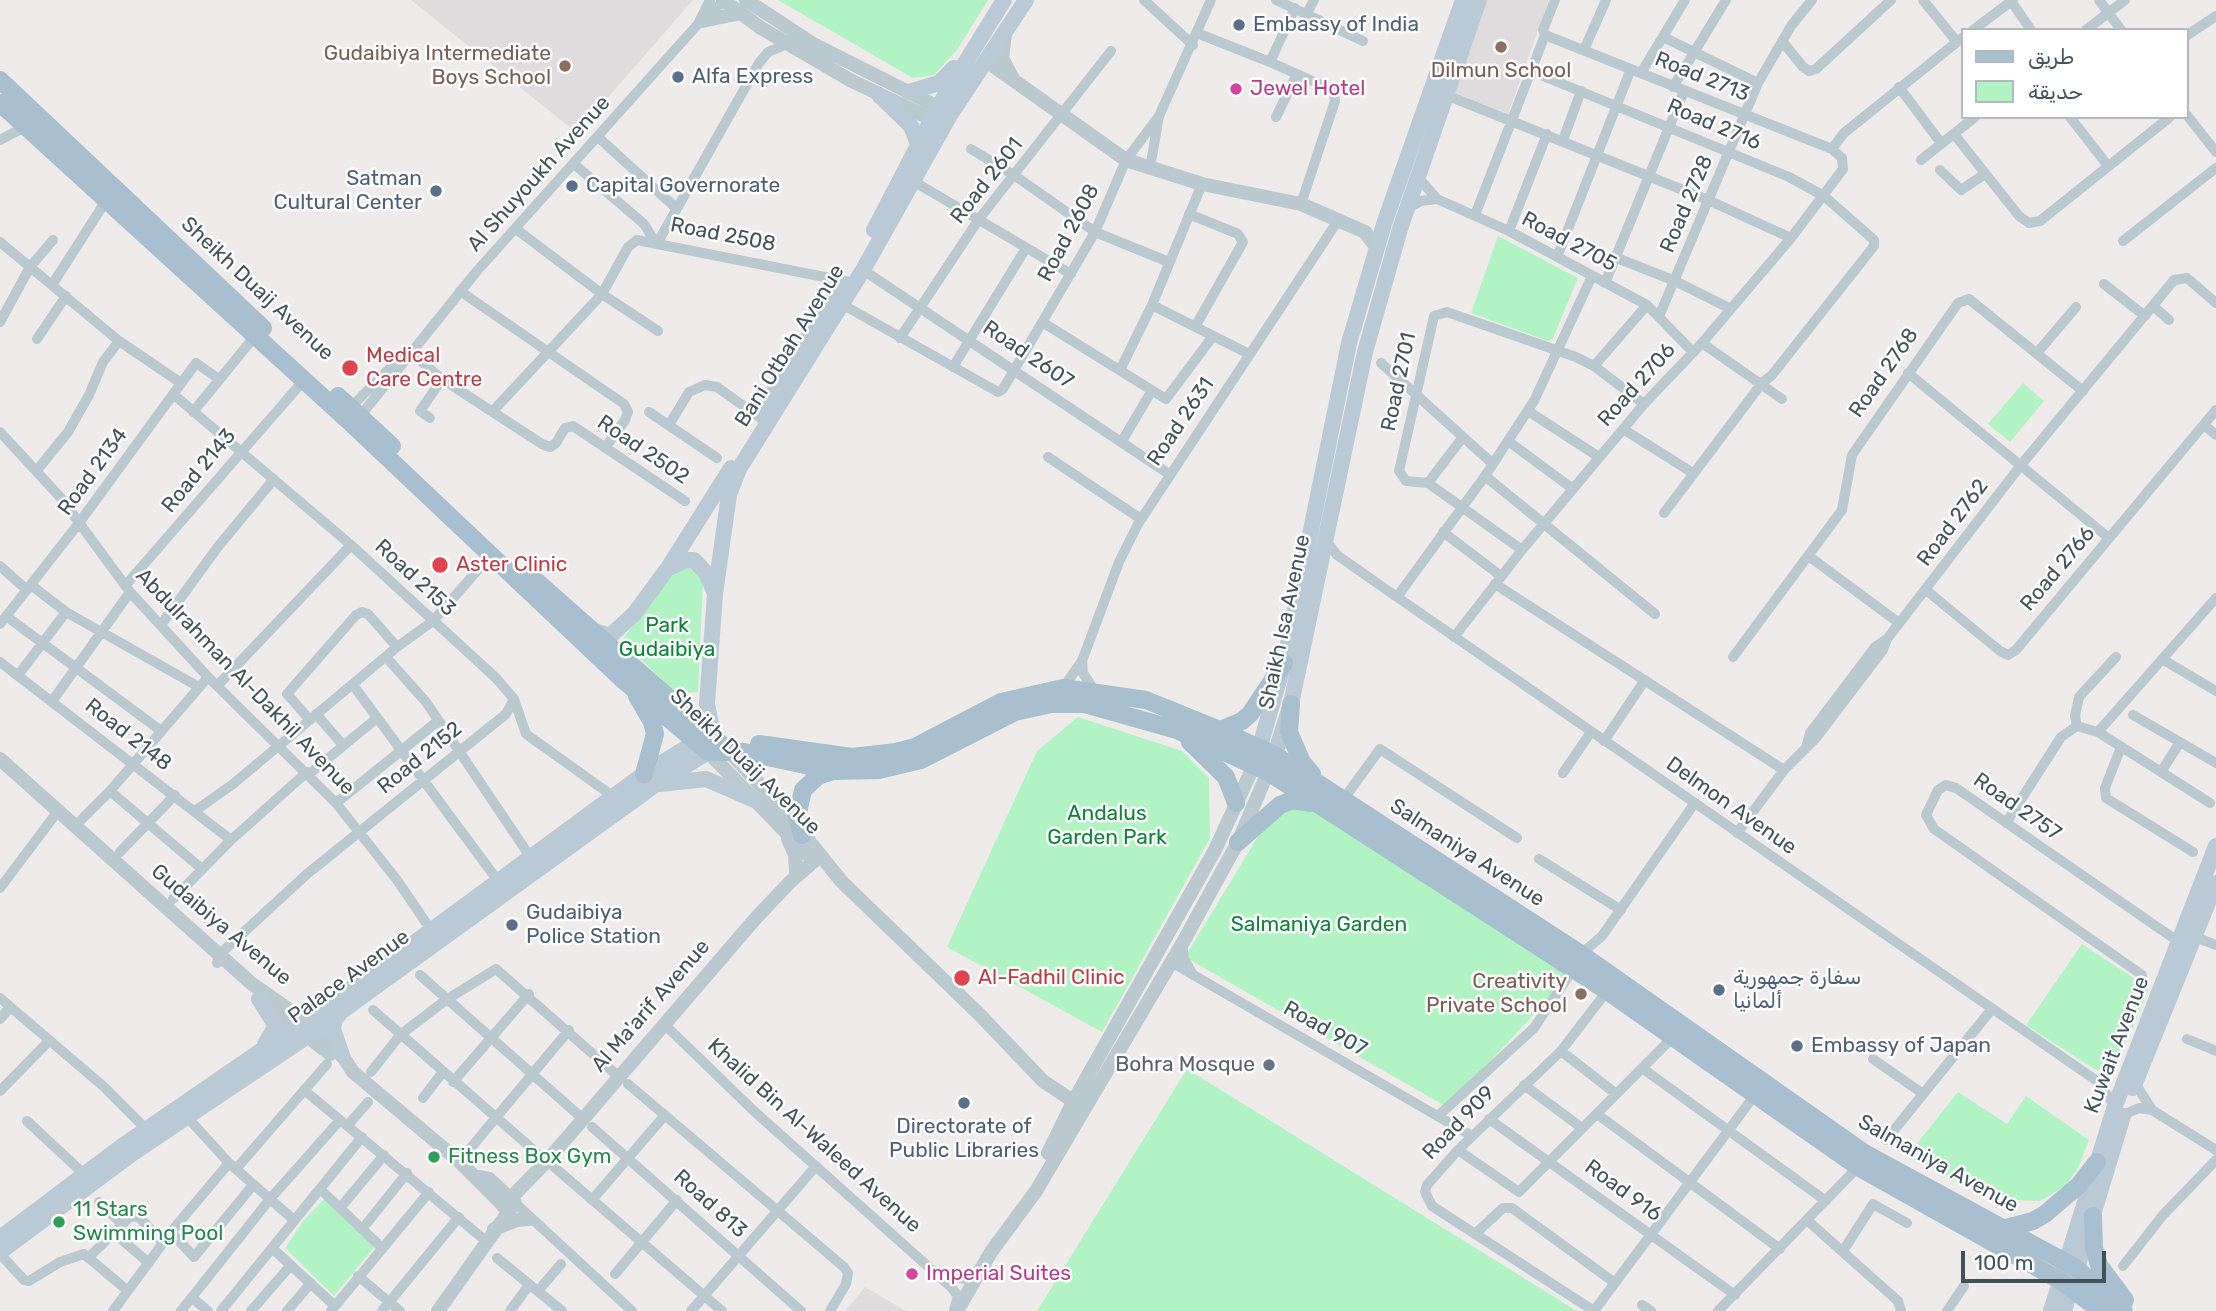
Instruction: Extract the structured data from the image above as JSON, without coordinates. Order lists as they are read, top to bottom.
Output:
{
  "streets": {
    "main road": [
      "Sheikh Duaij Avenue",
      "Bani Otbah Avenue",
      "Shaikh Isa Avenue",
      "Salmaniya Avenue",
      "Palace Avenue",
      "Kuwait Avenue"
    ],
    "street": [
      "Road 2713",
      "Road 2716",
      "Al Shuyoukh Avenue",
      "Road 2601",
      "Road 2728",
      "Road 2608",
      "Road 2508",
      "Road 2705",
      "Road 2607",
      "Road 2768",
      "Road 2701",
      "Road 2706",
      "Road 2631",
      "Road 2502",
      "Road 2143",
      "Road 2134",
      "Road 2762",
      "Road 2766",
      "Road 2153",
      "Abdulrahman Al-Dakhil Avenue",
      "Road 2148",
      "Road 2152",
      "Delmon Avenue",
      "Road 2757",
      "Gudaibiya Avenue",
      "Al Ma'arif Avenue",
      "Road 907",
      "Road 909",
      "Khalid Bin Al-Waleed Avenue",
      "Road 916",
      "Road 813"
    ]
  },
  "crossings": [
    ["Road 2713", "Road 2728"],
    ["Road 2713", "Road 2706"],
    ["Road 2716", "Road 2728"],
    ["Road 2716", "Road 2706"],
    ["Al Shuyoukh Avenue", "Road 2508"],
    ["Al Shuyoukh Avenue", "Sheikh Duaij Avenue"],
    ["Al Shuyoukh Avenue", "Road 2502"],
    ["Road 2601", "Road 2607"],
    ["Road 2728", "Road 2705"],
    ["Road 2608", "Road 2607"],
    ["Road 2508", "Bani Otbah Avenue"],
    ["Road 2508", "Road 2607"],
    ["Road 2705", "Road 2706"],
    ["Road 2705", "Shaikh Isa Avenue"],
    ["Sheikh Duaij Avenue", "Bani Otbah Avenue"],
    ["Sheikh Duaij Avenue", "Road 2143"],
    ["Sheikh Duaij Avenue", "Shaikh Isa Avenue"],
    ["Sheikh Duaij Avenue", "Salmaniya Avenue"],
    ["Sheikh Duaij Avenue", "Palace Avenue"],
    ["Sheikh Duaij Avenue", "Al Ma'arif Avenue"],
    ["Bani Otbah Avenue", "Road 2607"],
    ["Bani Otbah Avenue", "Salmaniya Avenue"],
    ["Bani Otbah Avenue", "Palace Avenue"],
    ["Road 2607", "Road 2631"],
    ["Road 2768", "Road 2762"],
    ["Road 2701", "Road 2706"],
    ["Road 2706", "Delmon Avenue"],
    ["Road 2631", "Salmaniya Avenue"],
    ["Road 2143", "Road 2153"],
    ["Road 2143", "Abdulrahman Al-Dakhil Avenue"],
    ["Road 2143", "Road 2148"],
    ["Road 2134", "Road 2153"],
    ["Road 2134", "Abdulrahman Al-Dakhil Avenue"],
    ["Road 2762", "Road 2766"],
    ["Road 2762", "Delmon Avenue"],
    ["Road 2153", "Road 2152"],
    ["Road 2153", "Palace Avenue"],
    ["Shaikh Isa Avenue", "Delmon Avenue"],
    ["Shaikh Isa Avenue", "Salmaniya Avenue"],
    ["Shaikh Isa Avenue", "Road 907"],
    ["Shaikh Isa Avenue", "Khalid Bin Al-Waleed Avenue"],
    ["Abdulrahman Al-Dakhil Avenue", "Road 2152"],
    ["Abdulrahman Al-Dakhil Avenue", "Palace Avenue"],
    ["Road 2152", "Gudaibiya Avenue"],
    ["Delmon Avenue", "Kuwait Avenue"],
    ["Road 2757", "Kuwait Avenue"],
    ["Salmaniya Avenue", "Palace Avenue"],
    ["Salmaniya Avenue", "Kuwait Avenue"],
    ["Salmaniya Avenue", "Road 909"],
    ["Gudaibiya Avenue", "Palace Avenue"],
    ["Gudaibiya Avenue", "Al Ma'arif Avenue"],
    ["Al Ma'arif Avenue", "Khalid Bin Al-Waleed Avenue"],
    ["Al Ma'arif Avenue", "Road 813"],
    ["Road 907", "Road 909"],
    ["Road 909", "Road 916"]
  ],
  "parks": ["Park Gudaibiya", "Andalus Garden Park", "Salmaniya Garden"],
  "places": [
    "Embassy of India",
    "Dilmun School",
    "Gudaibiya Intermediate Boys School",
    "Alfa Express",
    "Jewel Hotel",
    "Capital Governorate",
    "Satman Cultural Center",
    "Medical Care Centre",
    "Aster Clinic",
    "Gudaibiya Police Station",
    "Al-Fadhil Clinic",
    "سفارة جمهورية ألمانيا",
    "Creativity Private School",
    "Embassy of Japan",
    "Bohra Mosque",
    "Directorate of Public Libraries",
    "Fitness Box Gym",
    "11 Stars Swimming Pool",
    "Imperial Suites"
  ],
  "legend": ["طريق", "حديقة"],
  "scale_bar": "100 m"
}
